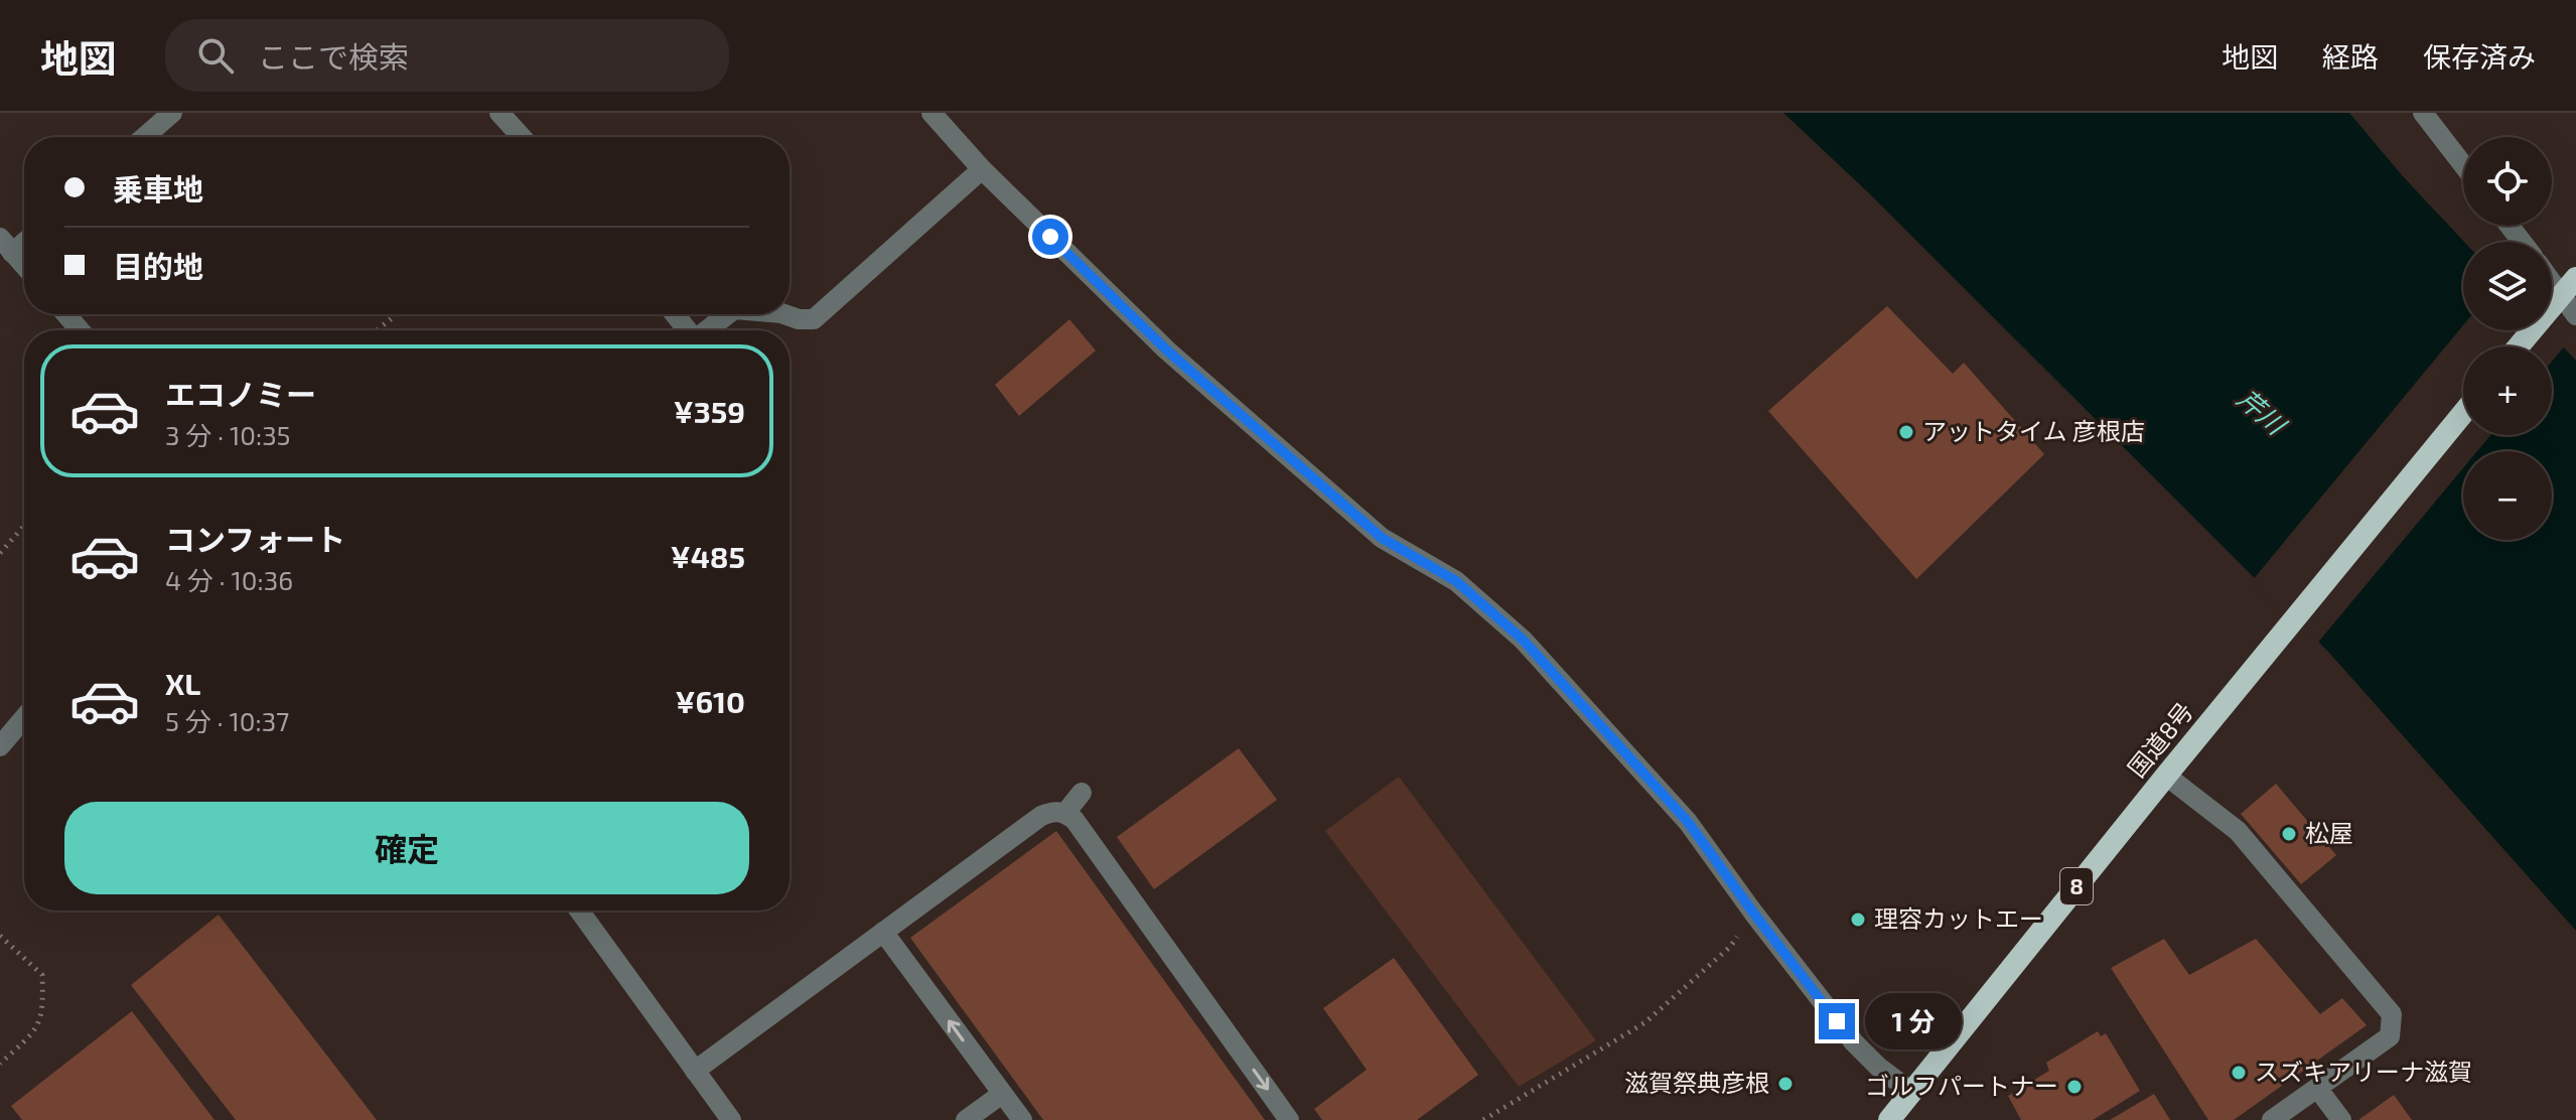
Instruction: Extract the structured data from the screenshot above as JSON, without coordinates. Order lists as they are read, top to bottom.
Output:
{
  "streets": {
    "highway": ["国道8号", "8"]
  },
  "water": ["芹川"],
  "places": [
    "アットタイム 彦根店",
    "松屋",
    "理容カットエー",
    "スズキアリーナ滋賀",
    "滋賀祭典彦根",
    "ゴルフパートナー"
  ],
  "page": {
    "header": "地図",
    "search": "ここで検索",
    "nav": ["地図", "経路", "保存済み"],
    "map_buttons": ["+", "−"],
    "banner": ["乗車地", "目的地"],
    "list": [
      {
        "name": "エコノミー",
        "note": "3 分 · 10:35",
        "value": "¥359"
      },
      {
        "name": "コンフォート",
        "note": "4 分 · 10:36",
        "value": "¥485"
      },
      {
        "name": "XL",
        "note": "5 分 · 10:37",
        "value": "¥610"
      }
    ],
    "buttons": "確定",
    "bubble": "1 分"
  }
}
